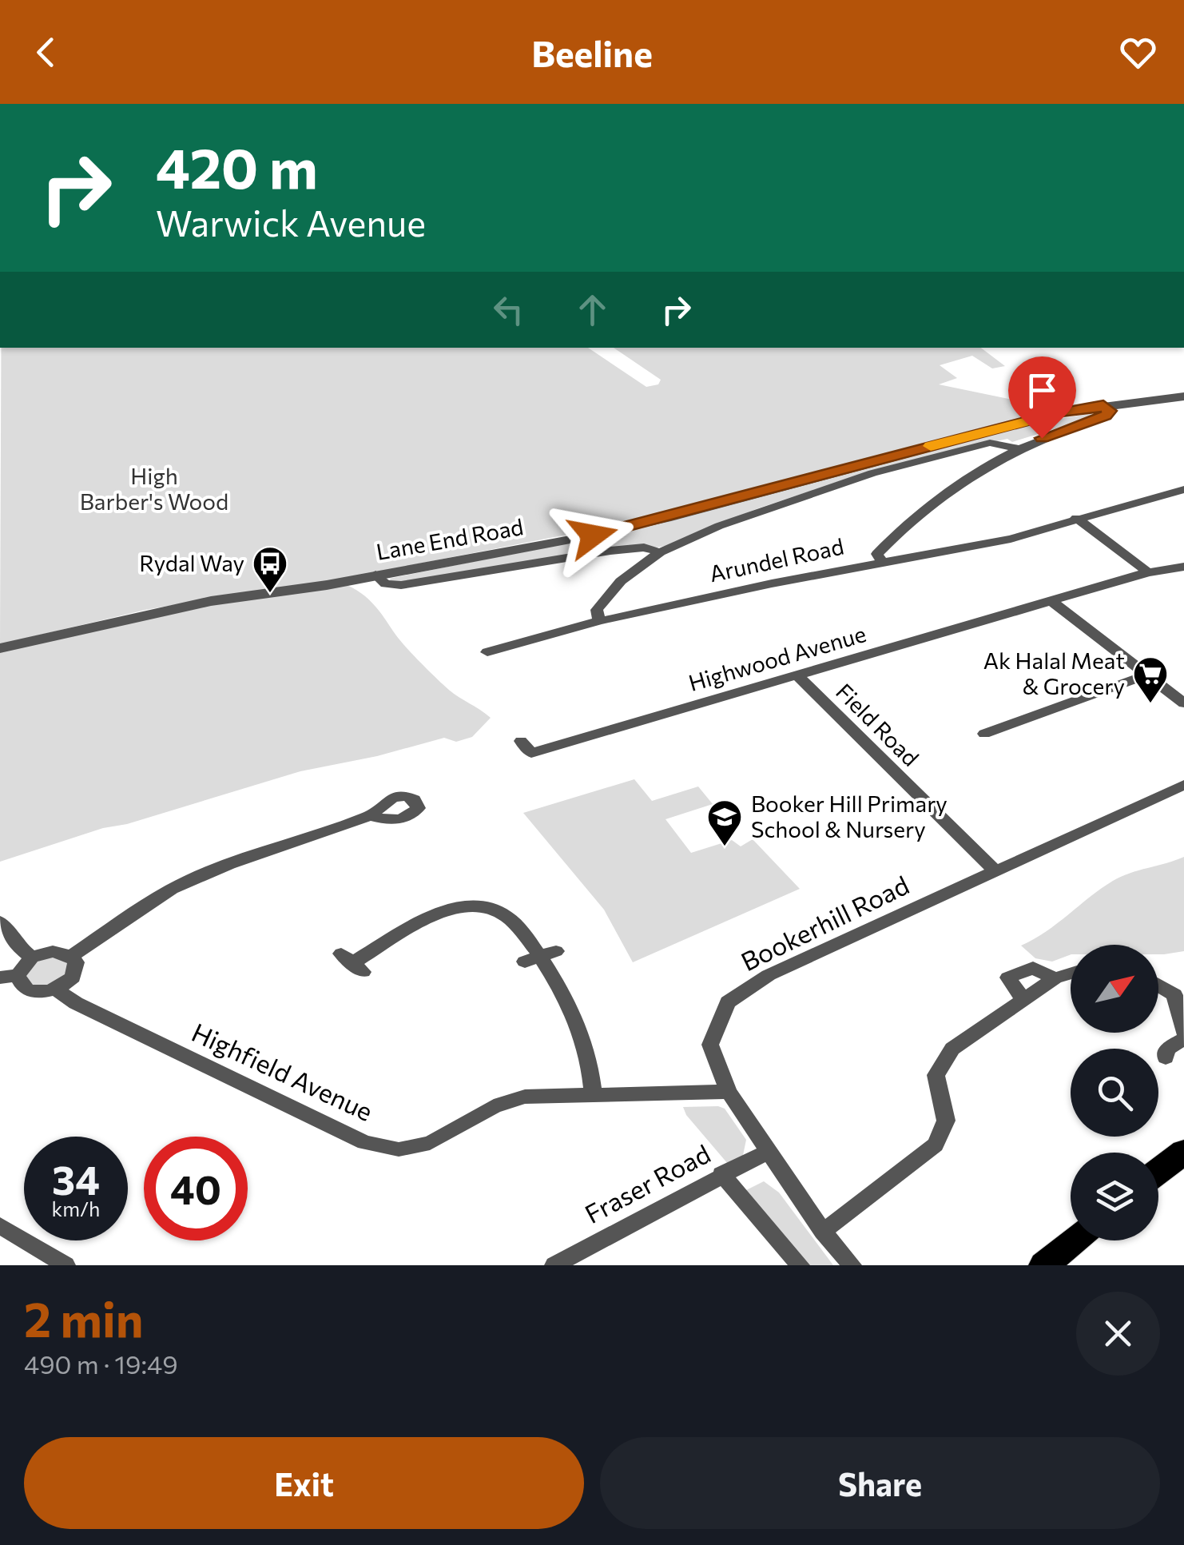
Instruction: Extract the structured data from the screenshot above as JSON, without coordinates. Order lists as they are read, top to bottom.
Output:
{
  "streets": {
    "street": [
      "Lane End Road",
      "Arundel Road",
      "Highwood Avenue",
      "Field Road",
      "Bookerhill Road",
      "Highfield Avenue",
      "Fraser Road"
    ]
  },
  "crossings": [
    ["Highwood Avenue", "Field Road"],
    ["Field Road", "Bookerhill Road"],
    ["Bookerhill Road", "Highfield Avenue"],
    ["Bookerhill Road", "Fraser Road"]
  ],
  "parks": ["High Barber's Wood"],
  "places": {
    "bus stop": ["Rydal Way"],
    "supermarket": ["Ak Halal Meat & Grocery"],
    "school or university": ["Booker Hill Primary School & Nursery"]
  },
  "north": "top right",
  "page": {
    "header": "Beeline",
    "turn": ["420 m", "Warwick Avenue"],
    "speed": "34 km/h",
    "limit": "40",
    "heading": ["2 min", "490 m · 19:49"],
    "buttons": ["Exit", "Share"]
  }
}
